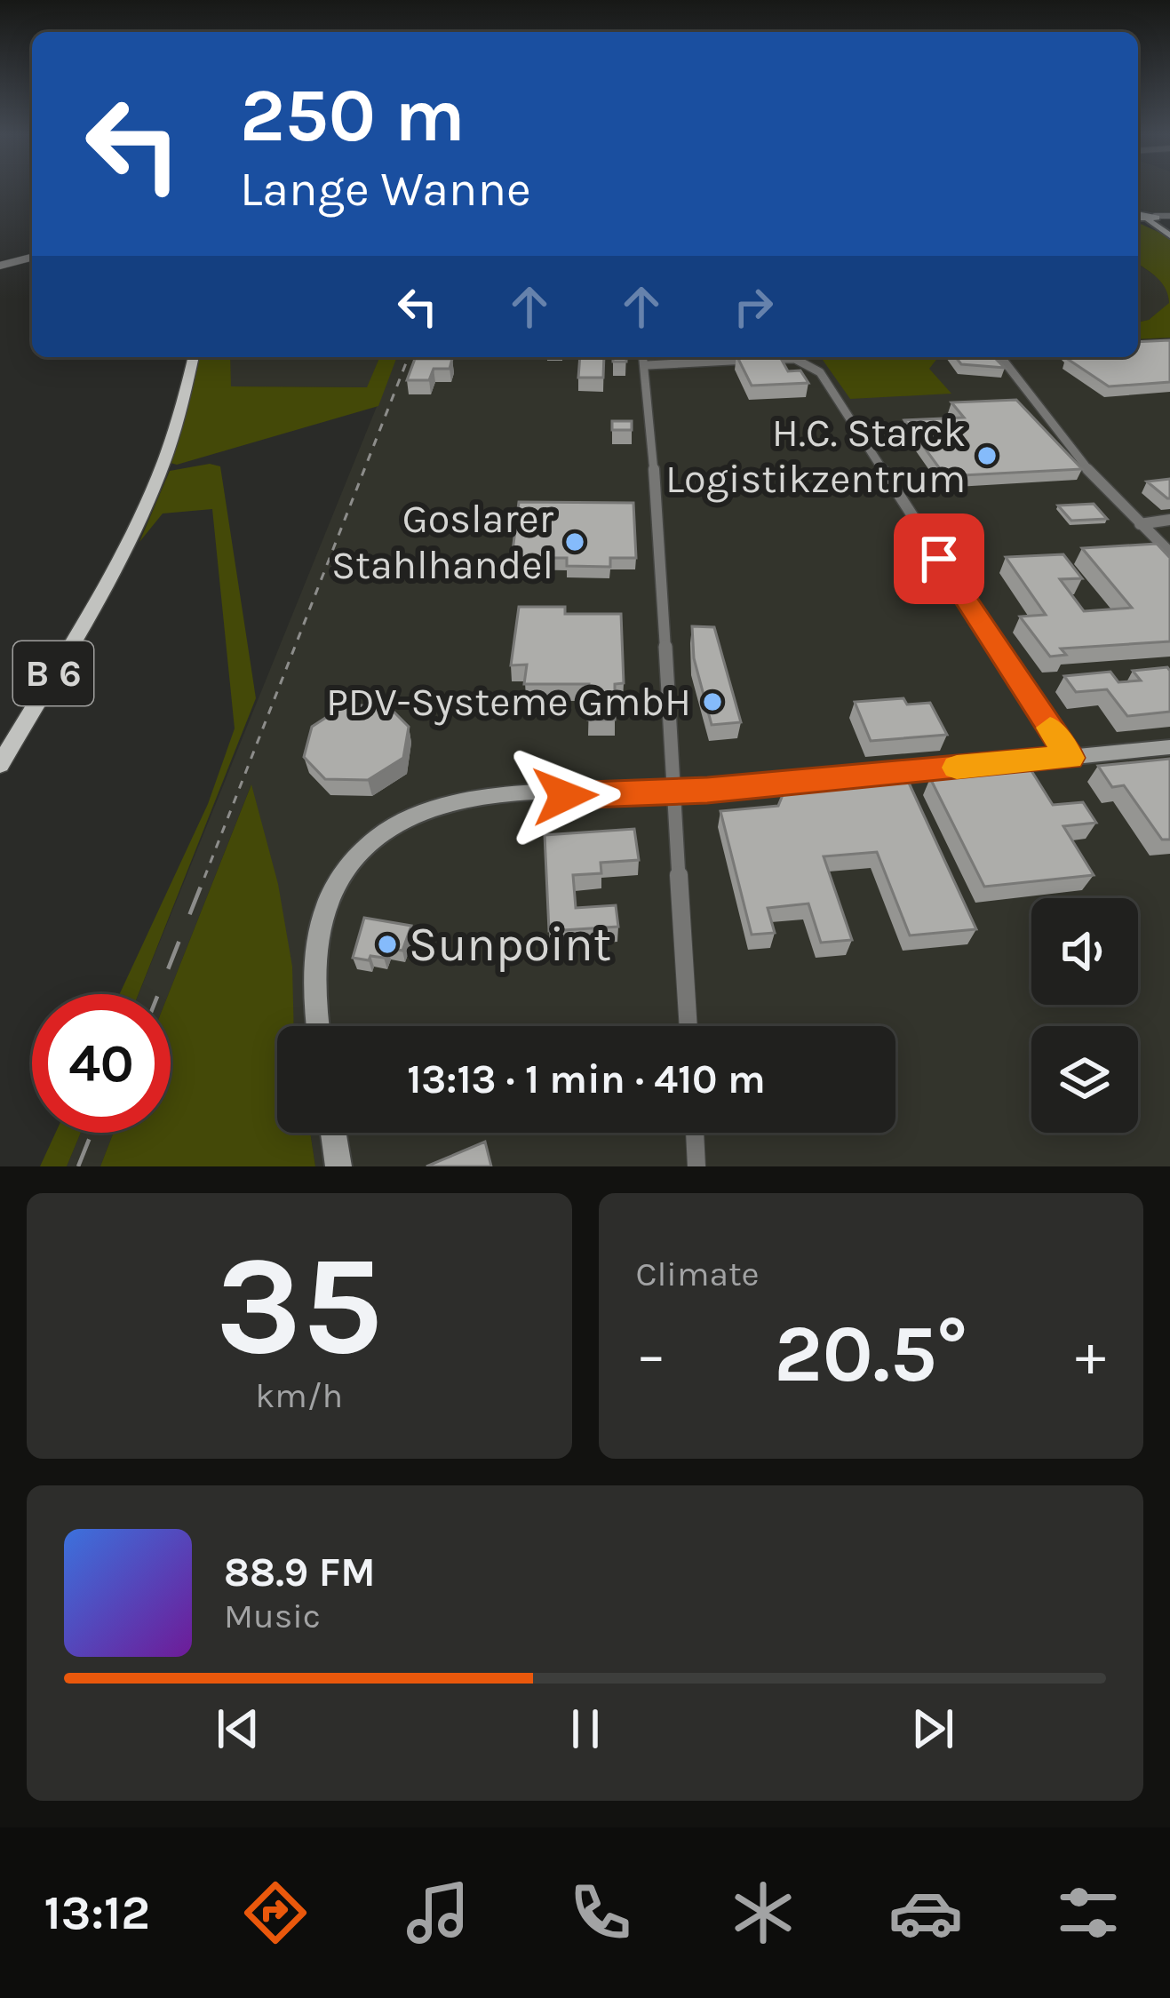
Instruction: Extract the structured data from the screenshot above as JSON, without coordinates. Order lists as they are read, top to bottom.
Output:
{
  "streets": {
    "main road": ["B 6"]
  },
  "places": [
    "H.C. Starck Logistikzentrum",
    "Goslarer Stahlhandel",
    "PDV-Systeme GmbH",
    "Sunpoint"
  ],
  "page": {
    "turn": ["250 m", "Lange Wanne"],
    "limit": "40",
    "trip": "13:13 · 1 min · 410 m",
    "tile": [
      ["35", "km/h"],
      "Climate"
    ],
    "heat": ["−", "20.5°", "+"],
    "song": ["88.9 FM", "Music"],
    "tabs": "13:12"
  }
}
